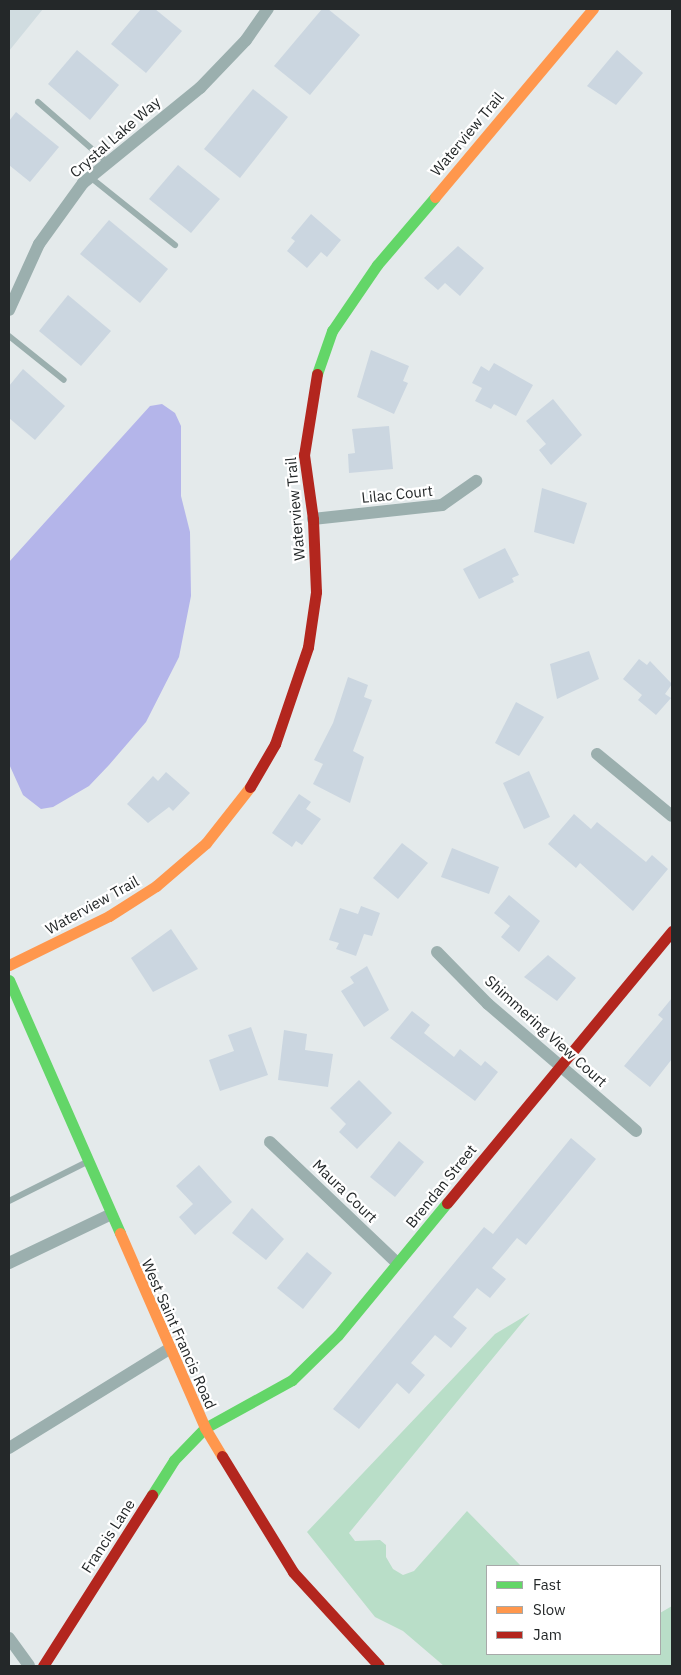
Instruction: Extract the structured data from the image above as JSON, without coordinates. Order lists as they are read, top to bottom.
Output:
{
  "streets": {
    "street": [
      "Waterview Trail",
      "Crystal Lake Way",
      "Lilac Court",
      "Shimmering View Court",
      "Brendan Street",
      "Maura Court",
      "West Saint Francis Road",
      "Francis Lane"
    ]
  },
  "crossings": [
    ["Waterview Trail", "Lilac Court"],
    ["Shimmering View Court", "Brendan Street"],
    ["Brendan Street", "Maura Court"],
    ["Brendan Street", "West Saint Francis Road"],
    ["Brendan Street", "Francis Lane"],
    ["West Saint Francis Road", "Francis Lane"]
  ],
  "legend": ["Fast", "Slow", "Jam"]
}
